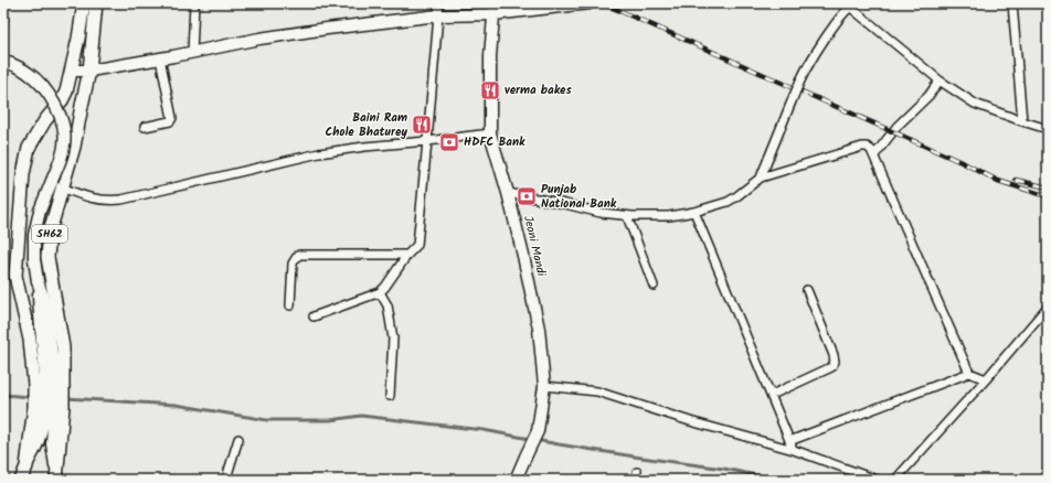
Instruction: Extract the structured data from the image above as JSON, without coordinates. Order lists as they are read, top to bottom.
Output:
{
  "streets": {
    "main road": ["SH62", "Jeoni Mandi"]
  },
  "places": {
    "restaurant": ["verma bakes", "Baini Ram Chole Bhaturey"],
    "bank": ["HDFC Bank", "Punjab National Bank"]
  }
}
